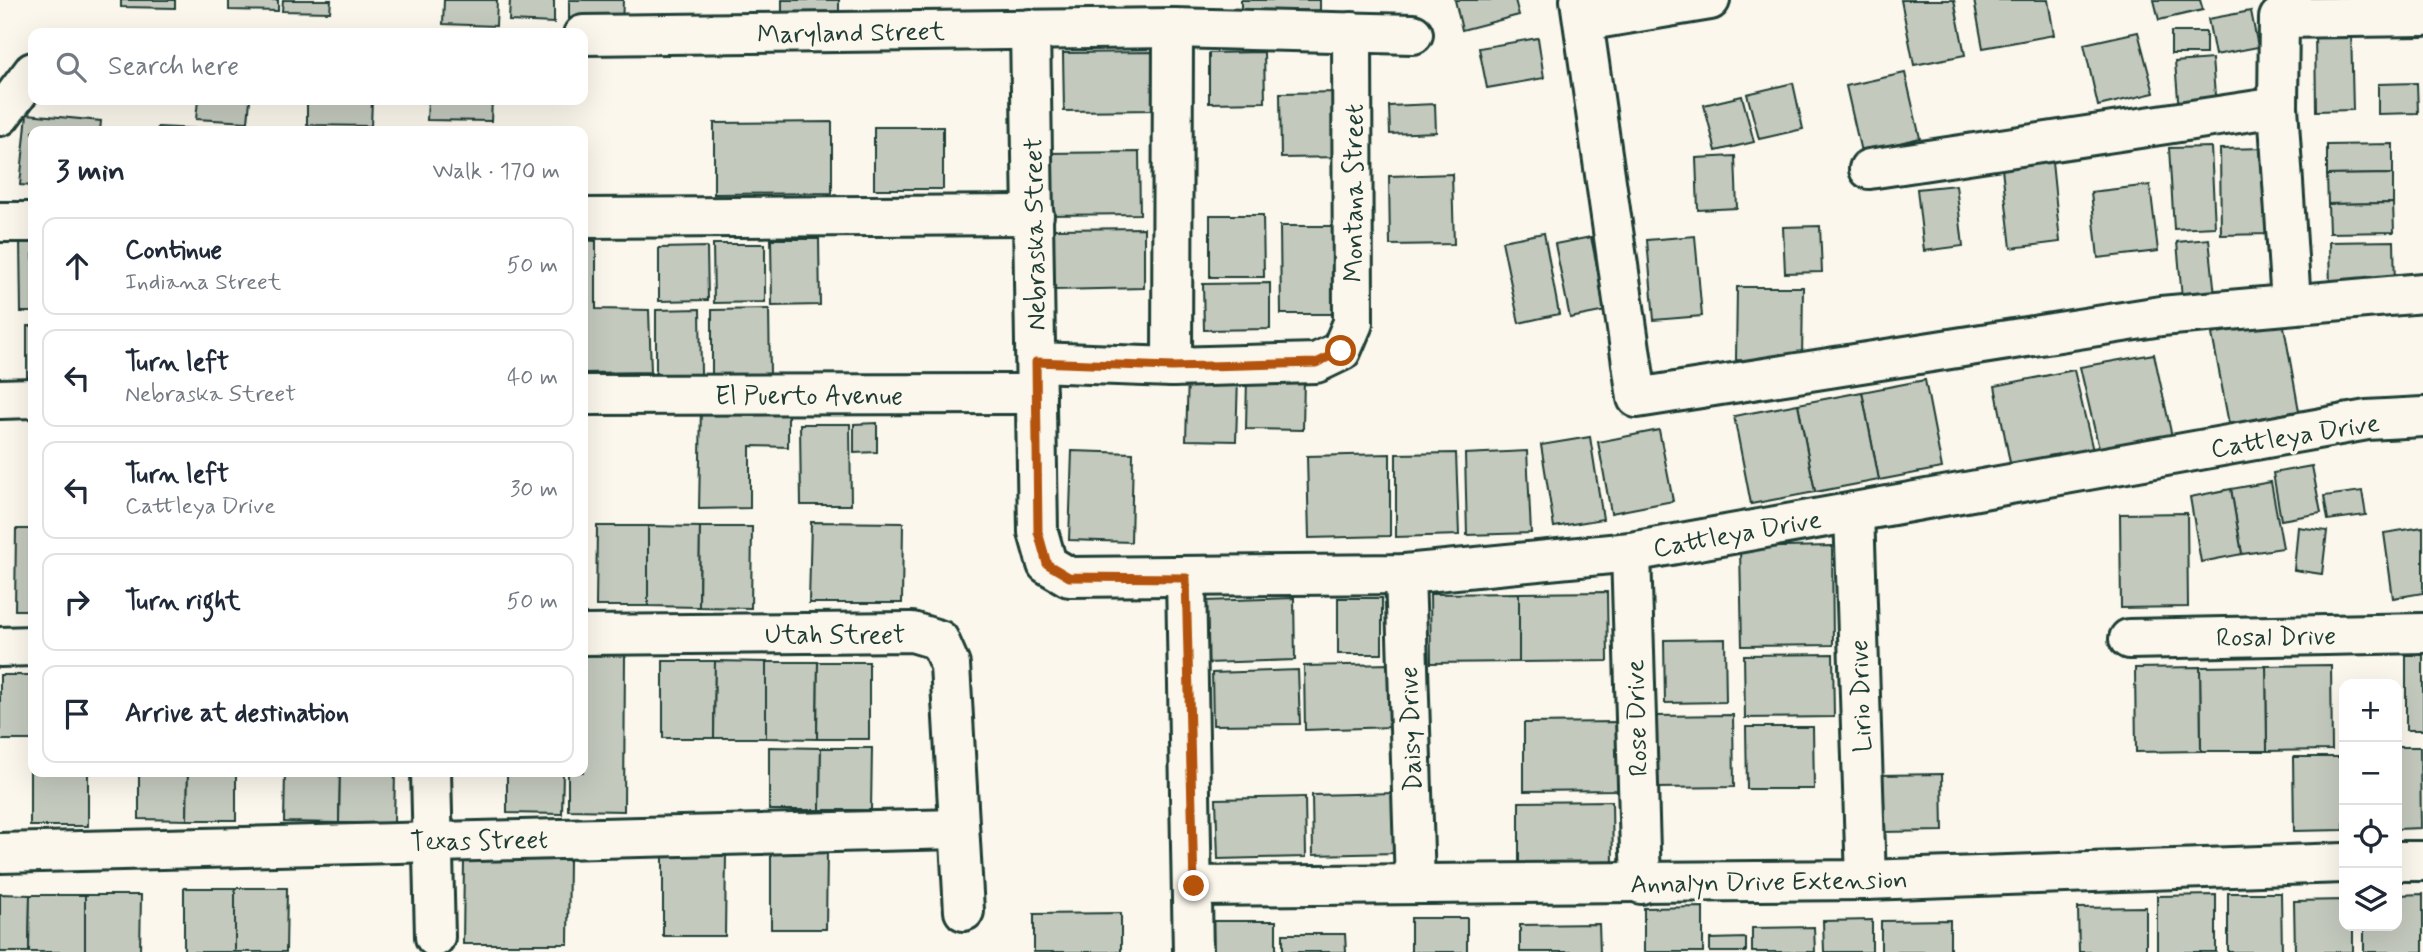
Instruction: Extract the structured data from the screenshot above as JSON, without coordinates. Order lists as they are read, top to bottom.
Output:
{
  "streets": {
    "street": [
      "Maryland Street",
      "Montana Street",
      "Nebraska Street",
      "El Puerto Avenue",
      "Cattleya Drive",
      "Utah Street",
      "Rosal Drive",
      "Lirio Drive",
      "Rose Drive",
      "Daisy Drive",
      "Texas Street",
      "Annalyn Drive Extension"
    ]
  },
  "crossings": [
    ["Maryland Street", "Montana Street"],
    ["Maryland Street", "Nebraska Street"],
    ["Montana Street", "El Puerto Avenue"],
    ["Nebraska Street", "El Puerto Avenue"],
    ["Nebraska Street", "Cattleya Drive"],
    ["Cattleya Drive", "Lirio Drive"],
    ["Cattleya Drive", "Rose Drive"],
    ["Cattleya Drive", "Daisy Drive"],
    ["Utah Street", "Texas Street"],
    ["Lirio Drive", "Annalyn Drive Extension"],
    ["Rose Drive", "Annalyn Drive Extension"],
    ["Daisy Drive", "Annalyn Drive Extension"]
  ],
  "page": {
    "search": "Search here",
    "heading": ["3 min", "Walk · 170 m"],
    "list": [
      ["Continue", "Indiana Street", "50 m"],
      ["Turn left", "Nebraska Street", "40 m"],
      ["Turn left", "Cattleya Drive", "30 m"],
      ["Turn right", "50 m"],
      "Arrive at destination"
    ],
    "map_buttons": ["+", "−"]
  }
}
